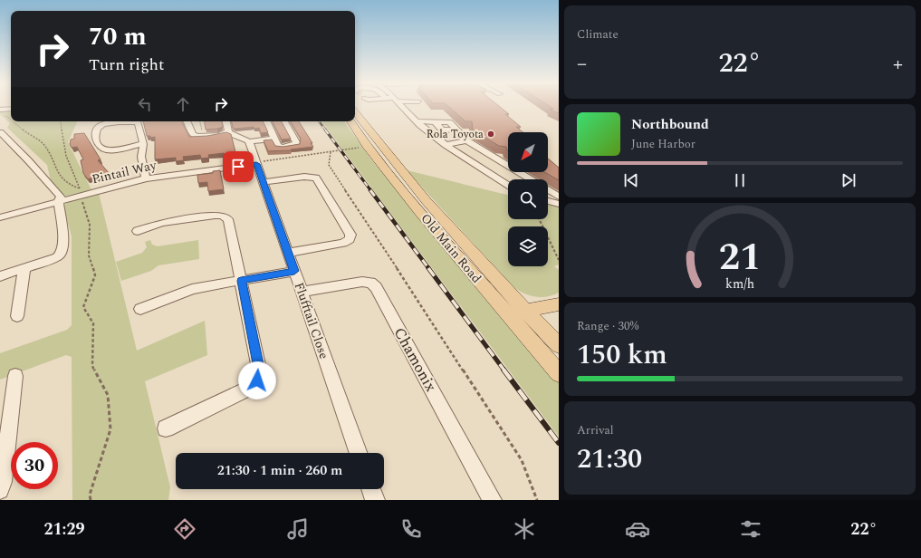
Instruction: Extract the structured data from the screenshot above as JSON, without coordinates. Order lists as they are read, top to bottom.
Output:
{
  "streets": {
    "main road": ["Old Main Road"],
    "street": ["Pintail Way", "Flufftail Close", "Chamonix"]
  },
  "crossings": [
    ["Pintail Way", "Flufftail Close"],
    ["Flufftail Close", "Chamonix"]
  ],
  "places": ["Rola Toyota"],
  "north": "bottom left",
  "page": {
    "tile": [
      "Climate",
      ["Range · 30%", "150 km"],
      ["Arrival", "21:30"]
    ],
    "turn": ["70 m", "Turn right"],
    "heat": ["−", "22°", "+"],
    "song": ["Northbound", "June Harbor"],
    "limit": "30",
    "trip": "21:30 · 1 min · 260 m",
    "tabs": ["21:29", "22°"],
    "gauge": ["21", "km/h"]
  }
}
